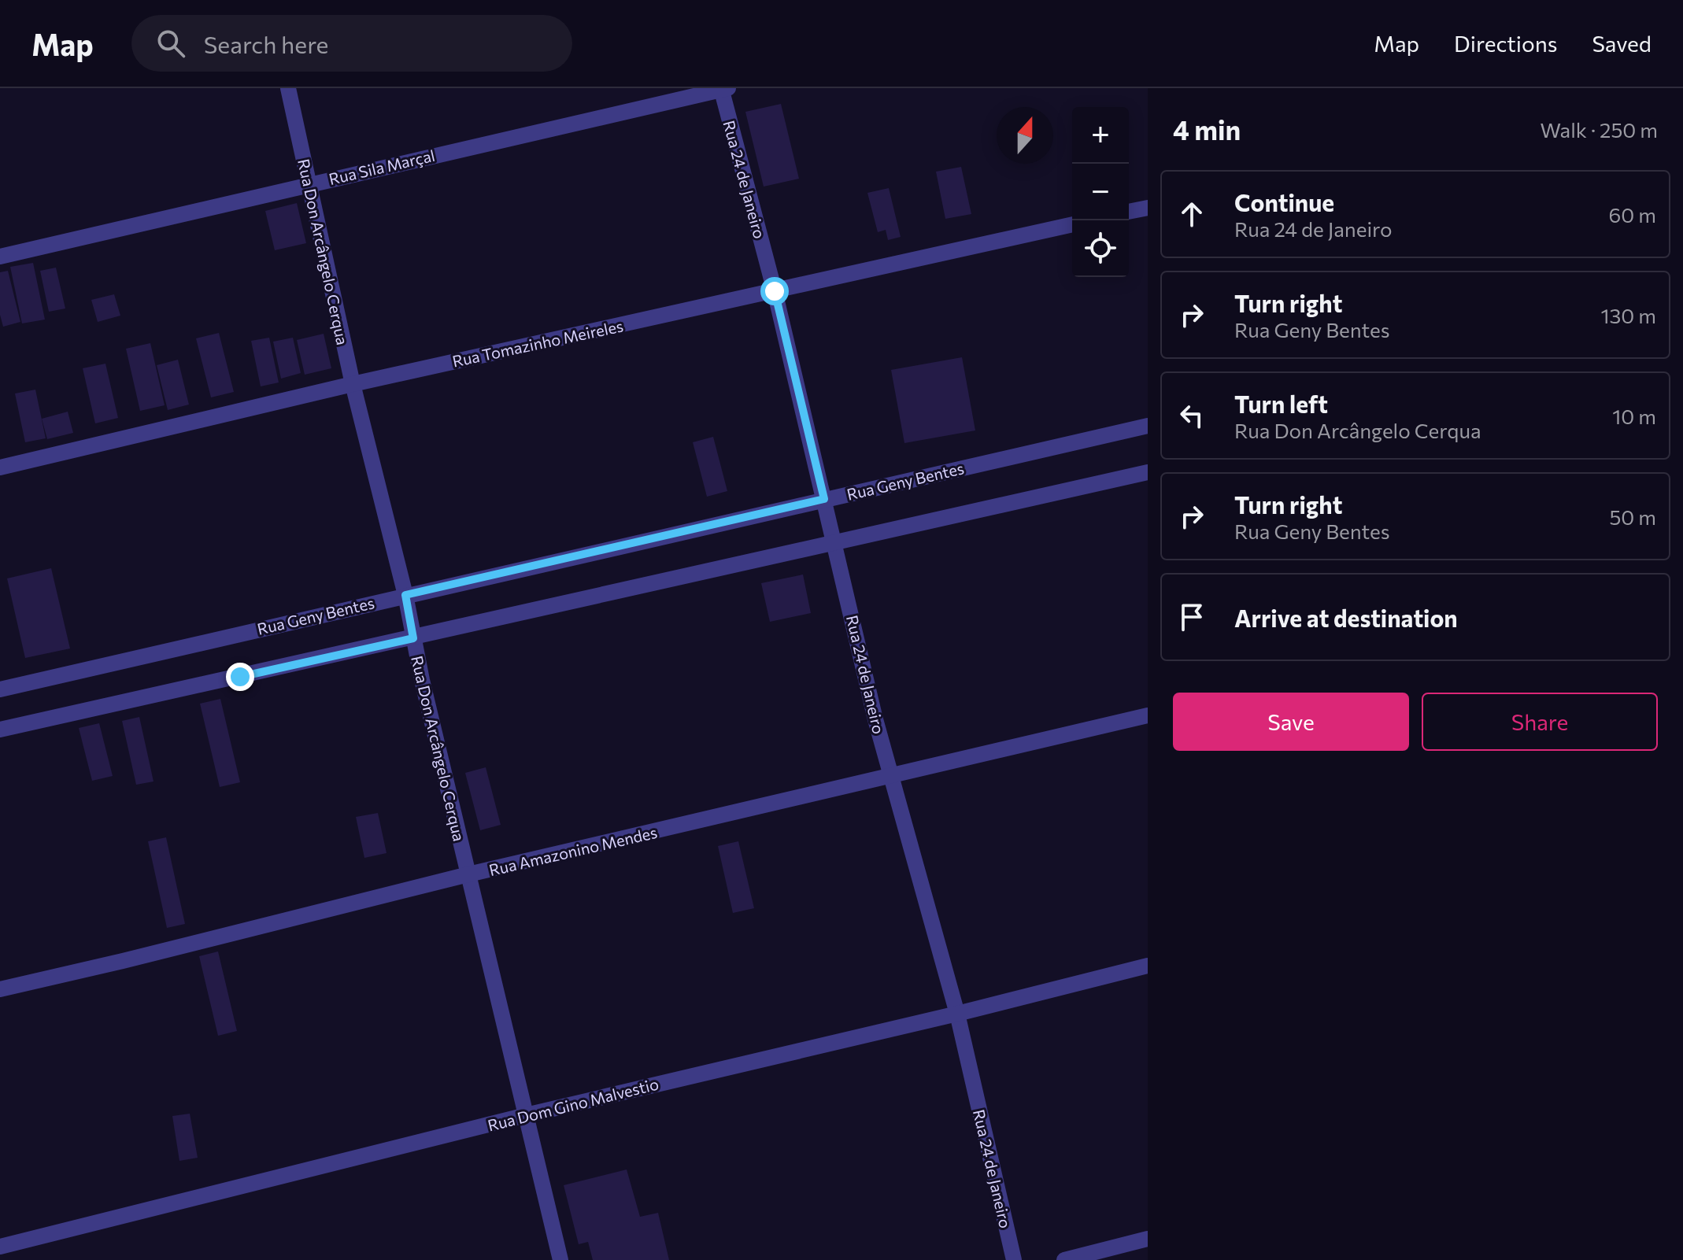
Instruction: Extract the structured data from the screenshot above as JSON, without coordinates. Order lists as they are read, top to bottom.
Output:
{
  "streets": {
    "street": [
      "Rua Sila Marçal",
      "Rua 24 de Janeiro",
      "Rua Don Arcângelo Cerqua",
      "Rua Tomazinho Meireles",
      "Rua Geny Bentes",
      "Rua Amazonino Mendes",
      "Rua Dom Gino Malvestio"
    ]
  },
  "crossings": [
    ["Rua Sila Marçal", "Rua 24 de Janeiro"],
    ["Rua Sila Marçal", "Rua Don Arcângelo Cerqua"],
    ["Rua 24 de Janeiro", "Rua Tomazinho Meireles"],
    ["Rua 24 de Janeiro", "Rua Geny Bentes"],
    ["Rua 24 de Janeiro", "Rua Amazonino Mendes"],
    ["Rua 24 de Janeiro", "Rua Dom Gino Malvestio"],
    ["Rua Don Arcângelo Cerqua", "Rua Tomazinho Meireles"],
    ["Rua Don Arcângelo Cerqua", "Rua Geny Bentes"],
    ["Rua Don Arcângelo Cerqua", "Rua Amazonino Mendes"],
    ["Rua Don Arcângelo Cerqua", "Rua Dom Gino Malvestio"]
  ],
  "north": "top",
  "page": {
    "header": "Map",
    "search": "Search here",
    "nav": ["Map", "Directions", "Saved"],
    "heading": ["4 min", "Walk · 250 m"],
    "map_buttons": ["+", "−"],
    "list": [
      ["Continue", "Rua 24 de Janeiro", "60 m"],
      ["Turn right", "Rua Geny Bentes", "130 m"],
      ["Turn left", "Rua Don Arcângelo Cerqua", "10 m"],
      ["Turn right", "Rua Geny Bentes", "50 m"],
      "Arrive at destination"
    ],
    "buttons": ["Save", "Share"]
  }
}
